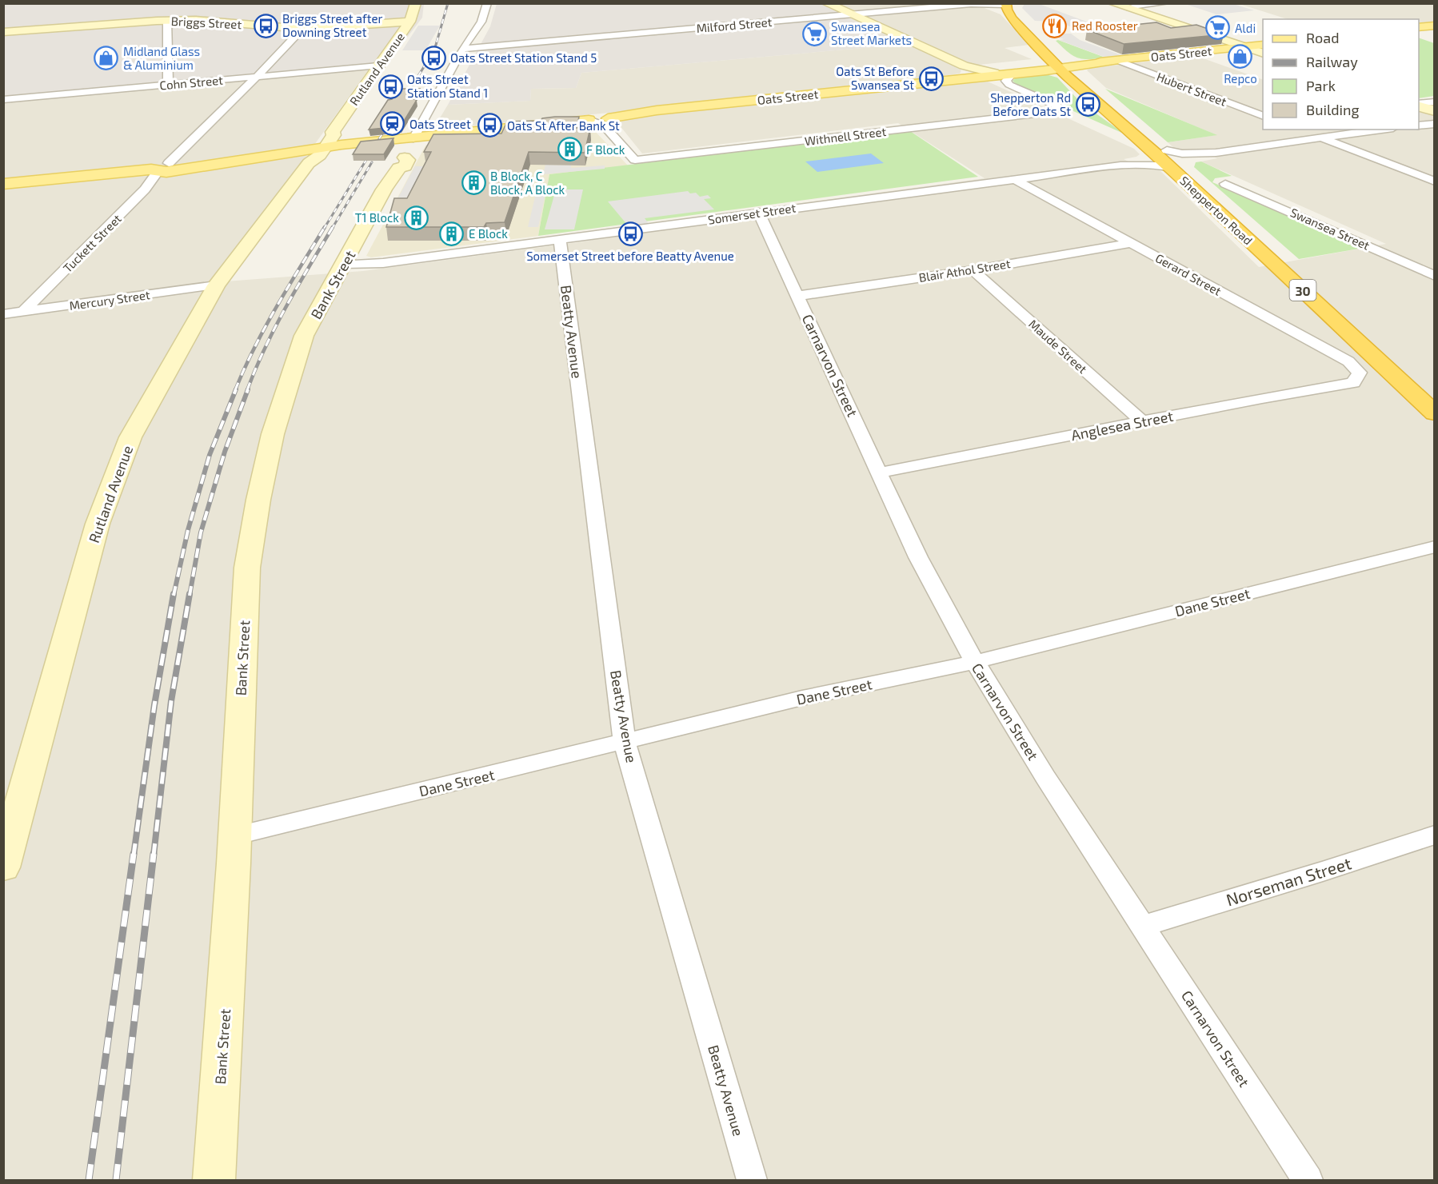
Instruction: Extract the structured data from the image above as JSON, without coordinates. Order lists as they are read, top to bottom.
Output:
{
  "streets": {
    "highway": ["Shepperton Road", "30"],
    "main road": ["Oats Street"],
    "street": [
      "Briggs Street",
      "Milford Street",
      "Rutland Avenue",
      "Cohn Street",
      "Hubert Street",
      "Withnell Street",
      "Somerset Street",
      "Swansea Street",
      "Tuckett Street",
      "Blair Athol Street",
      "Gerard Street",
      "Bank Street",
      "Mercury Street",
      "Beatty Avenue",
      "Maude Street",
      "Carnarvon Street",
      "Anglesea Street",
      "Dane Street",
      "Norseman Street"
    ]
  },
  "crossings": [
    ["Briggs Street", "Rutland Avenue"],
    ["Briggs Street", "Tuckett Street"],
    ["Milford Street", "Shepperton Road"],
    ["Milford Street", "Bank Street"],
    ["Oats Street", "Rutland Avenue"],
    ["Oats Street", "Hubert Street"],
    ["Oats Street", "Withnell Street"],
    ["Oats Street", "Shepperton Road"],
    ["Oats Street", "Tuckett Street"],
    ["Oats Street", "Bank Street"],
    ["Rutland Avenue", "Cohn Street"],
    ["Rutland Avenue", "Mercury Street"],
    ["Cohn Street", "Tuckett Street"],
    ["Shepperton Road", "Somerset Street"],
    ["Somerset Street", "Gerard Street"],
    ["Somerset Street", "Bank Street"],
    ["Somerset Street", "Beatty Avenue"],
    ["Somerset Street", "Carnarvon Street"],
    ["Tuckett Street", "Mercury Street"],
    ["Blair Athol Street", "Gerard Street"],
    ["Blair Athol Street", "Maude Street"],
    ["Blair Athol Street", "Carnarvon Street"],
    ["Gerard Street", "Anglesea Street"],
    ["Bank Street", "Dane Street"],
    ["Beatty Avenue", "Dane Street"],
    ["Maude Street", "Anglesea Street"],
    ["Carnarvon Street", "Anglesea Street"],
    ["Carnarvon Street", "Dane Street"],
    ["Carnarvon Street", "Norseman Street"]
  ],
  "places": {
    "bus stop": [
      "Briggs Street after Downing Street",
      "Oats Street Station Stand 5",
      "Oats St Before Swansea St",
      "Oats Street Station Stand 1",
      "Shepperton Rd Before Oats St",
      "Oats St After Bank St",
      "Somerset Street before Beatty Avenue"
    ],
    "restaurant": ["Red Rooster"],
    "supermarket": ["Aldi", "Swansea Street Markets"],
    "shop": ["Repco", "Midland Glass & Aluminium"],
    "station": ["Oats Street"],
    "building": [
      "F Block",
      "B Block, C Block, A Block",
      "T1 Block",
      "E Block"
    ]
  },
  "legend": [
    "Road",
    "Railway",
    "Park",
    "Building"
  ]
}
